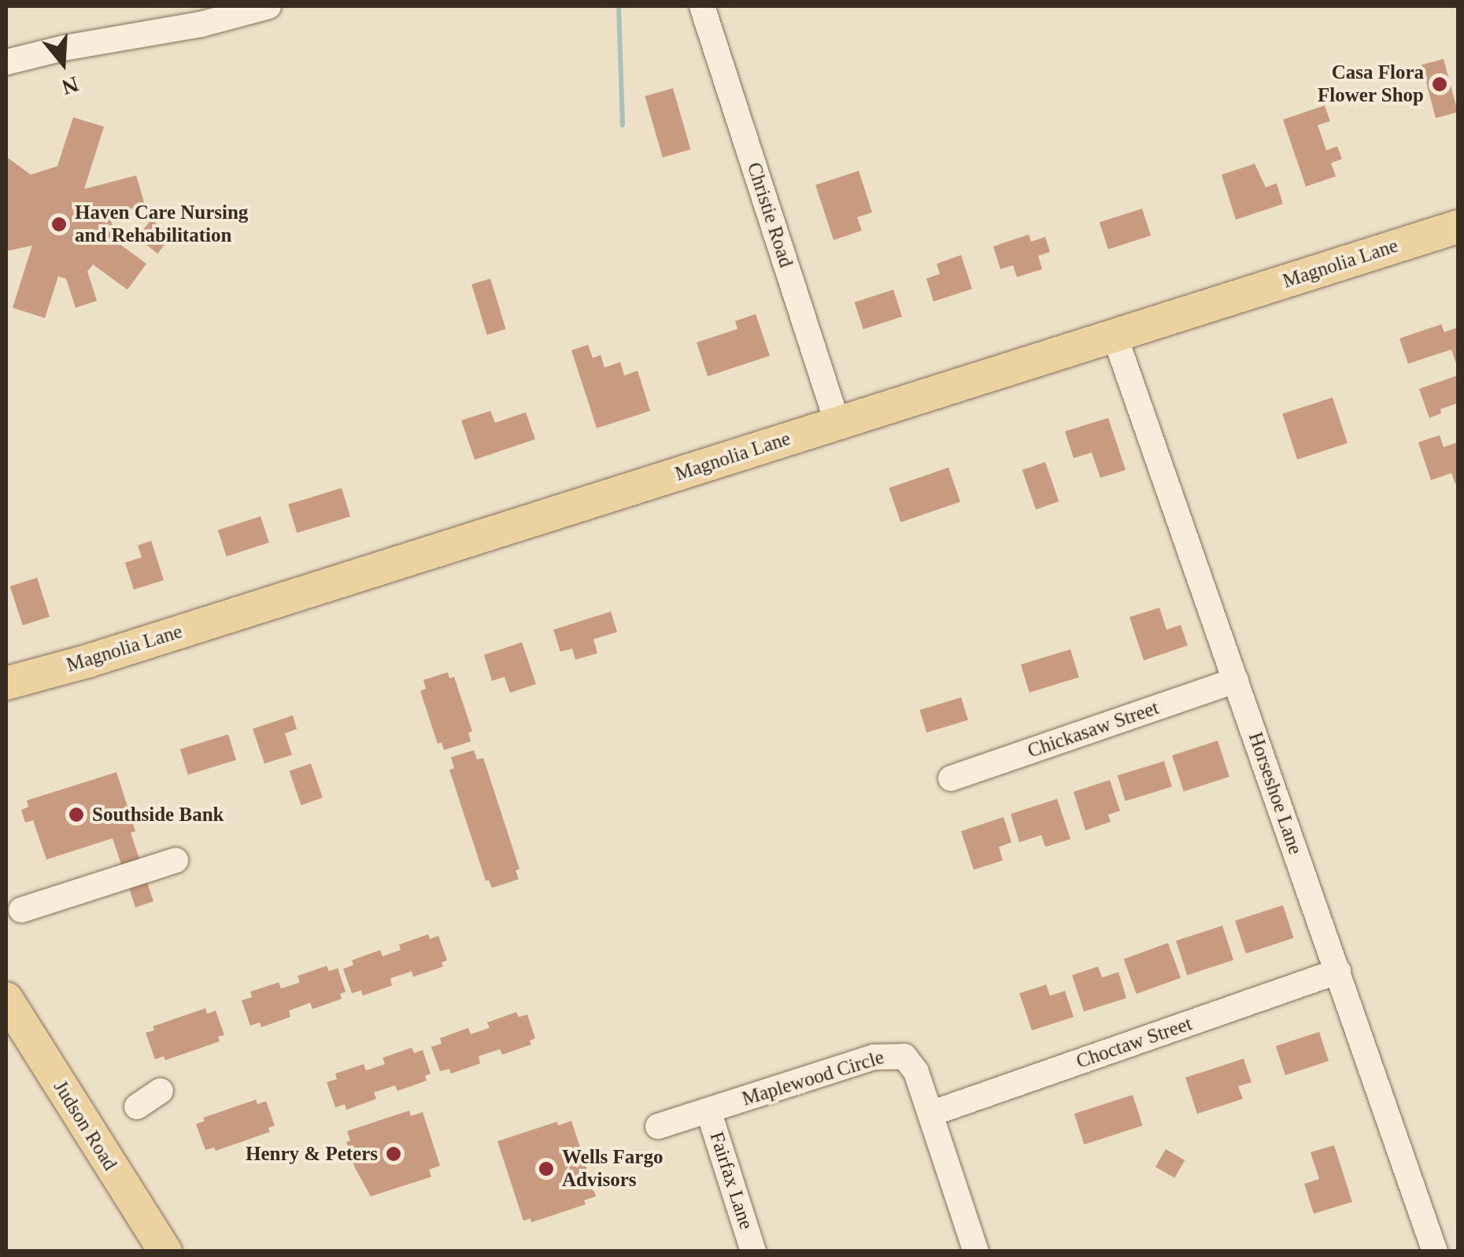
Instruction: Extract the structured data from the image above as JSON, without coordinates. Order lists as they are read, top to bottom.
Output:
{
  "streets": {
    "main road": ["Magnolia Lane", "Judson Road"],
    "street": [
      "Christie Road",
      "Chickasaw Street",
      "Horseshoe Lane",
      "Choctaw Street",
      "Maplewood Circle",
      "Fairfax Lane"
    ]
  },
  "crossings": [
    ["Christie Road", "Magnolia Lane"],
    ["Magnolia Lane", "Horseshoe Lane"],
    ["Chickasaw Street", "Horseshoe Lane"],
    ["Horseshoe Lane", "Choctaw Street"],
    ["Choctaw Street", "Maplewood Circle"],
    ["Maplewood Circle", "Fairfax Lane"]
  ],
  "places": [
    "Casa Flora Flower Shop",
    "Haven Care Nursing and Rehabilitation",
    "Southside Bank",
    "Henry & Peters",
    "Wells Fargo Advisors"
  ],
  "north": "bottom"
}
